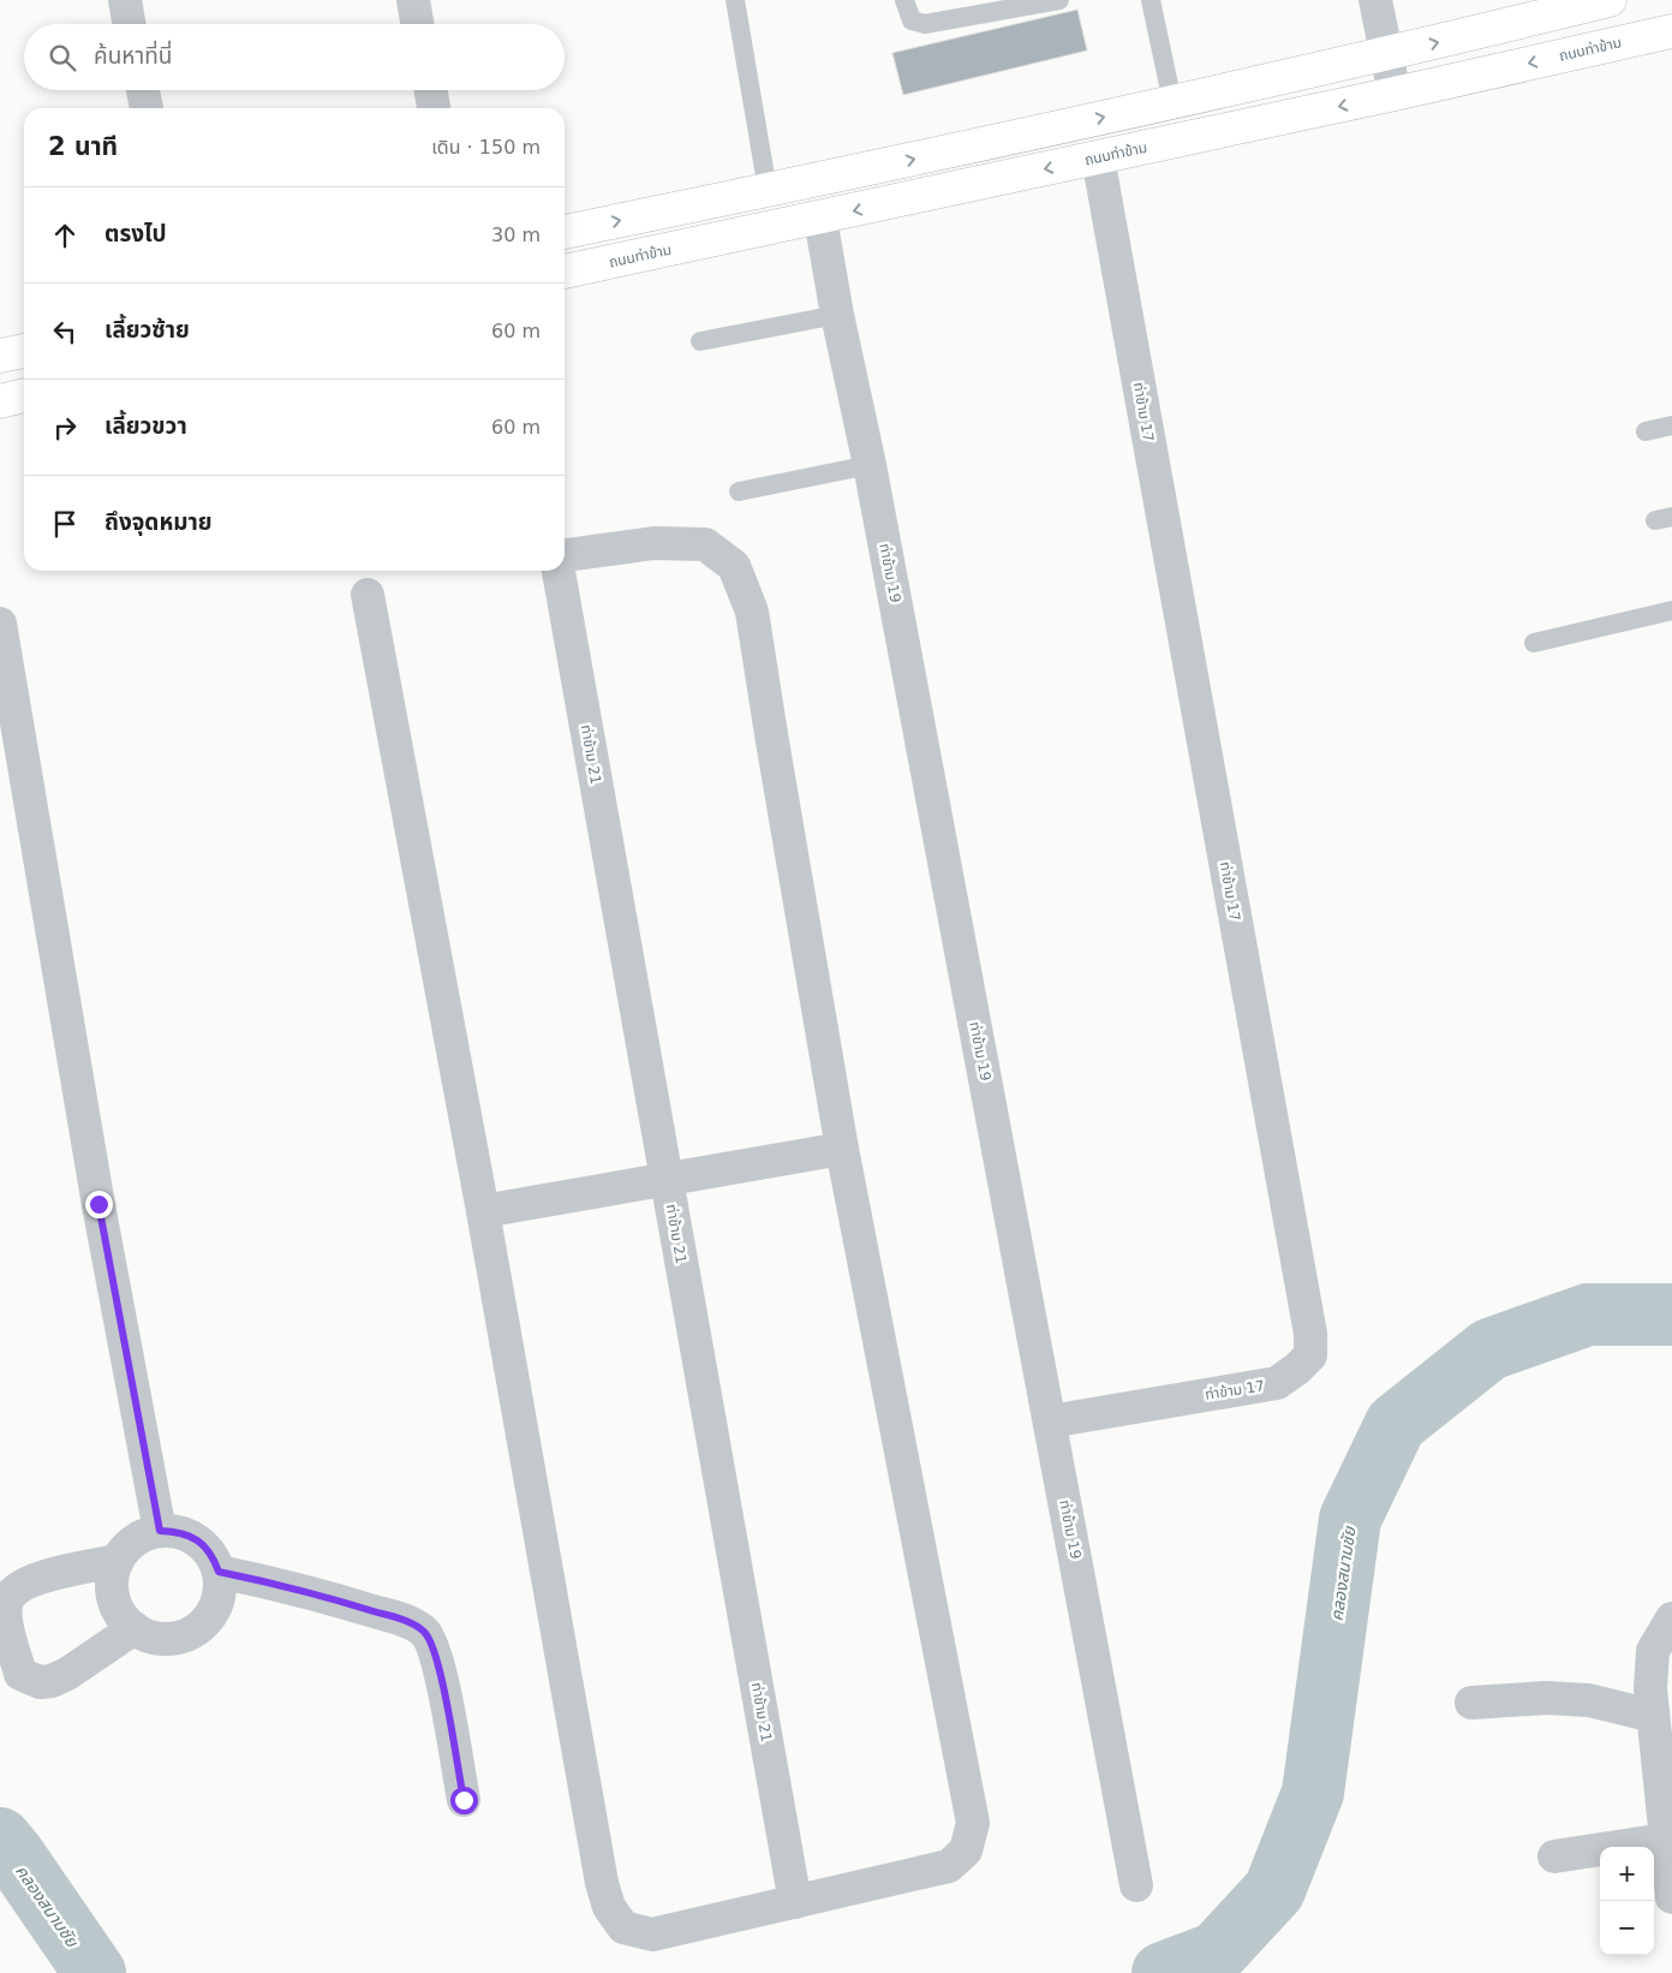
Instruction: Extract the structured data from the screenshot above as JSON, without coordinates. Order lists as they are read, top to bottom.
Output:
{
  "streets": {
    "street": [
      "ถนนท่าข้าม",
      "ท่าข้าม 17",
      "ท่าข้าม 19",
      "ท่าข้าม 21"
    ]
  },
  "crossings": [
    ["ถนนท่าข้าม", "ท่าข้าม 17"],
    ["ถนนท่าข้าม", "ท่าข้าม 19"],
    ["ท่าข้าม 17", "ท่าข้าม 19"]
  ],
  "water": ["คลองสนามชัย"],
  "page": {
    "search": "ค้นหาที่นี่",
    "heading": ["2 นาที", "เดิน · 150 m"],
    "list": [
      ["ตรงไป", "30 m"],
      ["เลี้ยวซ้าย", "60 m"],
      ["เลี้ยวขวา", "60 m"],
      "ถึงจุดหมาย"
    ],
    "map_buttons": ["+", "−"]
  }
}
